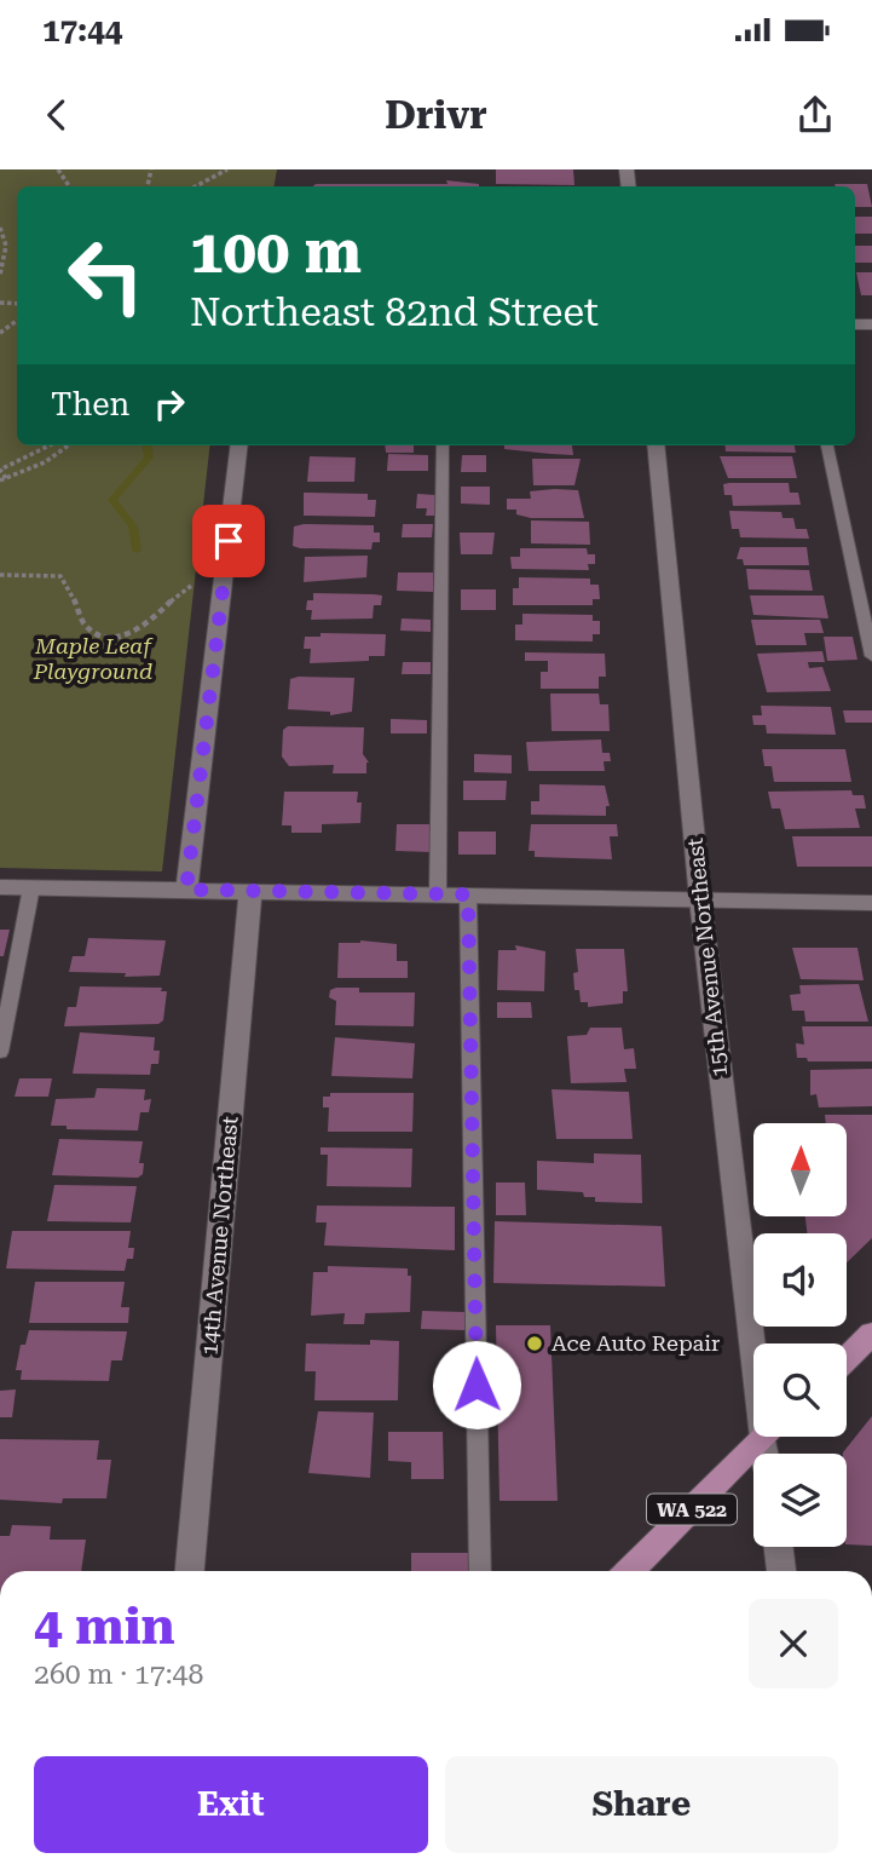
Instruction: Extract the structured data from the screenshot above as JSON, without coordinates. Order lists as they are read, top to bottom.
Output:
{
  "streets": {
    "main road": ["WA 522"],
    "street": ["15th Avenue Northeast", "14th Avenue Northeast"]
  },
  "parks": ["Maple Leaf Playground"],
  "places": ["Ace Auto Repair"],
  "north": "top",
  "page": {
    "status": "17:44",
    "header": "Drivr",
    "turn": ["100 m", "Northeast 82nd Street"],
    "then": "Then",
    "heading": ["4 min", "260 m · 17:48"],
    "buttons": ["Exit", "Share"]
  }
}
